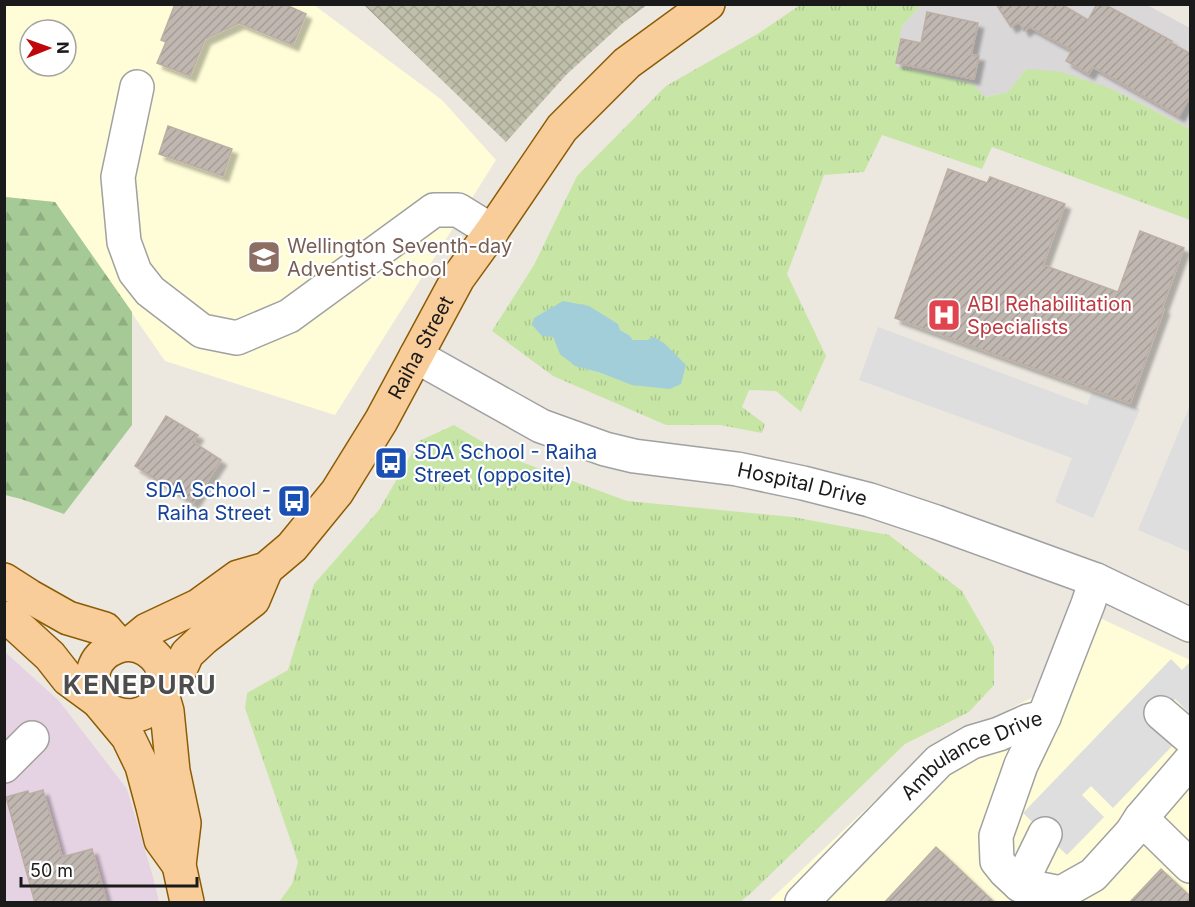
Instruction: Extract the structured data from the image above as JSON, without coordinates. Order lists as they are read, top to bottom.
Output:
{
  "streets": {
    "main road": ["Raiha Street"],
    "street": ["Hospital Drive", "Ambulance Drive"]
  },
  "crossings": [
    ["Raiha Street", "Hospital Drive"],
    ["Hospital Drive", "Ambulance Drive"]
  ],
  "districts": ["KENEPURU"],
  "places": {
    "school or university": ["Wellington Seventh-day Adventist School"],
    "hospital": ["ABI Rehabilitation Specialists"],
    "bus stop": ["SDA School - Raiha Street (opposite)", "SDA School - Raiha Street"]
  },
  "scale_bar": "50 m",
  "north": "right"
}
